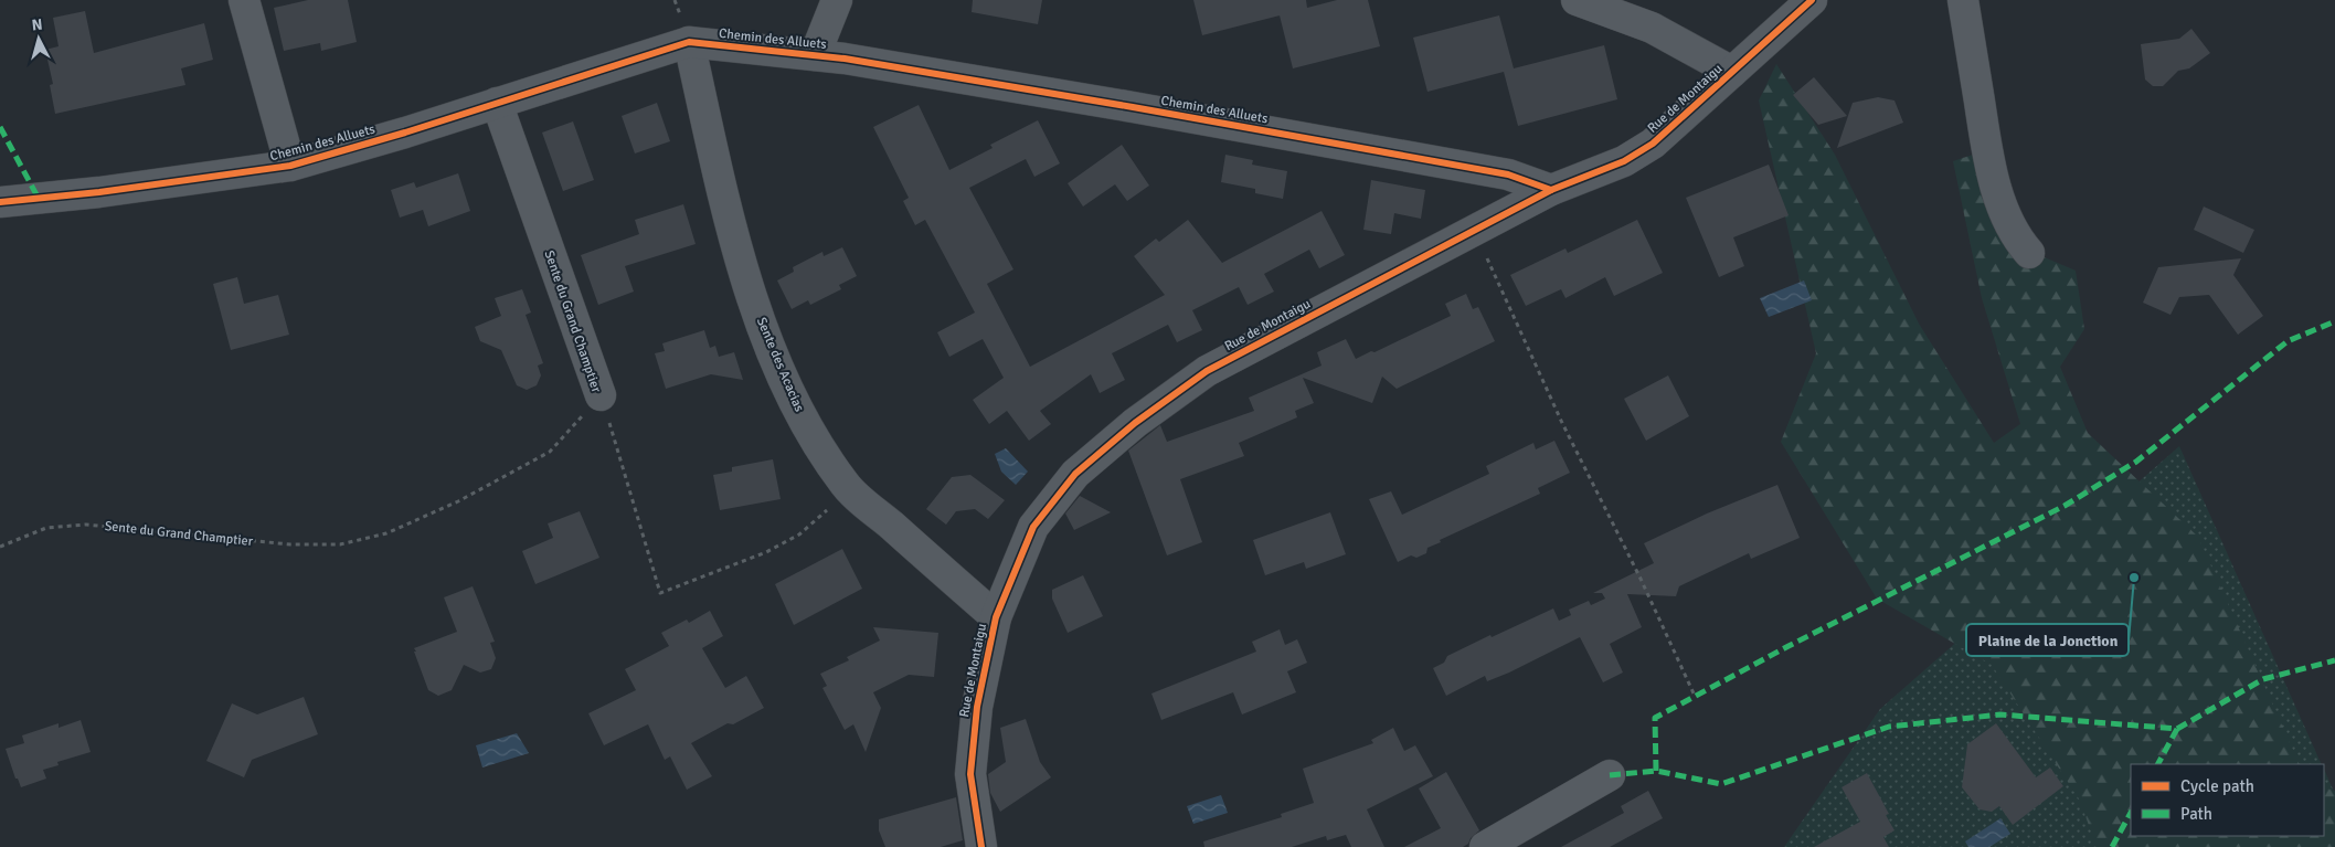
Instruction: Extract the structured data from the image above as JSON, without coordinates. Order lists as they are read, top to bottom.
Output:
{
  "streets": {
    "street": [
      "Chemin des Alluets",
      "Rue de Montaigu",
      "Sente du Grand Champtier",
      "Sente des Acacias"
    ]
  },
  "crossings": [
    ["Chemin des Alluets", "Rue de Montaigu"],
    ["Chemin des Alluets", "Sente du Grand Champtier"],
    ["Chemin des Alluets", "Sente des Acacias"],
    ["Rue de Montaigu", "Sente des Acacias"]
  ],
  "places": ["Plaine de la Jonction"],
  "legend": ["Cycle path", "Path"],
  "north": "top"
}
